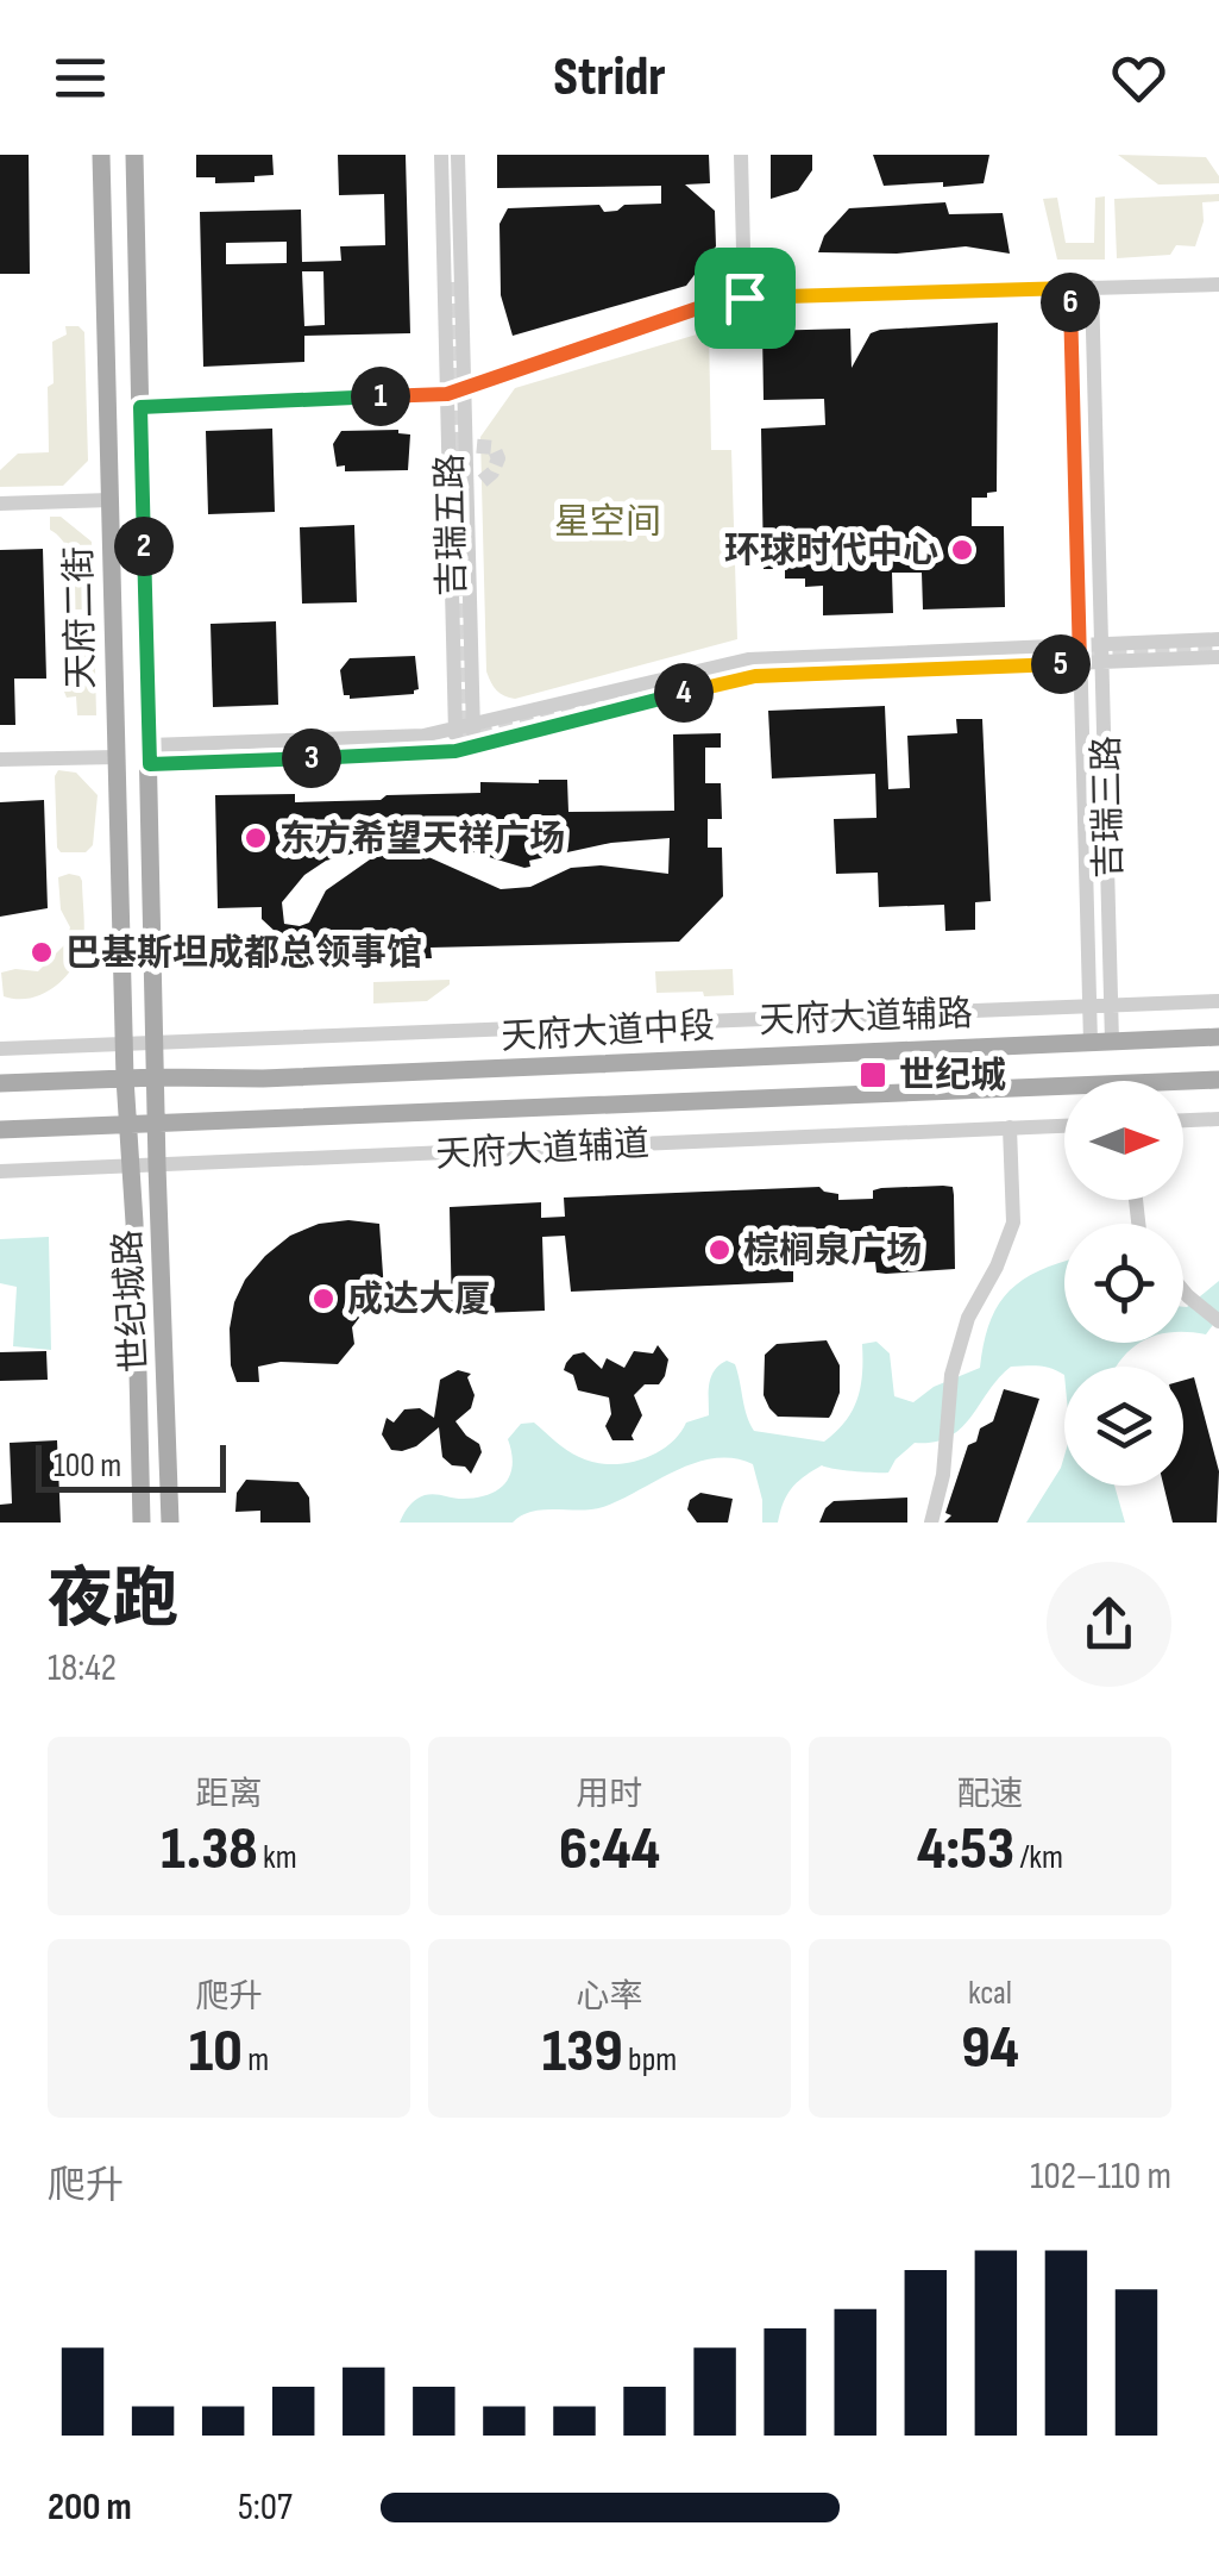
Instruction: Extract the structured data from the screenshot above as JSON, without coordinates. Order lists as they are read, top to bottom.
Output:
{
  "streets": {
    "main road": ["天府二街", "天府大道中段", "世纪城路"],
    "street": [
      "吉瑞五路",
      "吉瑞三路",
      "天府大道辅路",
      "天府大道辅道"
    ]
  },
  "crossings": [
    ["天府二街", "天府大道辅路"],
    ["天府二街", "天府大道中段"],
    ["天府二街", "世纪城路"],
    ["吉瑞三路", "天府大道辅路"],
    ["吉瑞三路", "天府大道中段"],
    ["天府大道中段", "世纪城路"],
    ["天府大道辅道", "世纪城路"]
  ],
  "parks": ["星空间"],
  "places": {
    "other": [
      "环球时代中心",
      "东方希望天祥广场",
      "巴基斯坦成都总领事馆",
      "棕榈泉广场",
      "成达大厦"
    ],
    "transit": ["世纪城"]
  },
  "scale_bar": "100 m",
  "north": "right",
  "page": {
    "header": "Stridr",
    "pins": [
      "6",
      "1",
      "2",
      "5",
      "4",
      "3"
    ],
    "scale": "100 m",
    "heading": ["夜跑", "18:42"],
    "stats": [
      ["距离", "1.38 km"],
      ["用时", "6:44"],
      ["配速", "4:53 /km"],
      ["爬升", "10 m"],
      ["心率", "139 bpm"],
      ["kcal", "94"]
    ],
    "chart": ["爬升", "102–110 m"],
    "list": [
      {
        "name": "200 m",
        "note": "5:07"
      }
    ]
  }
}
